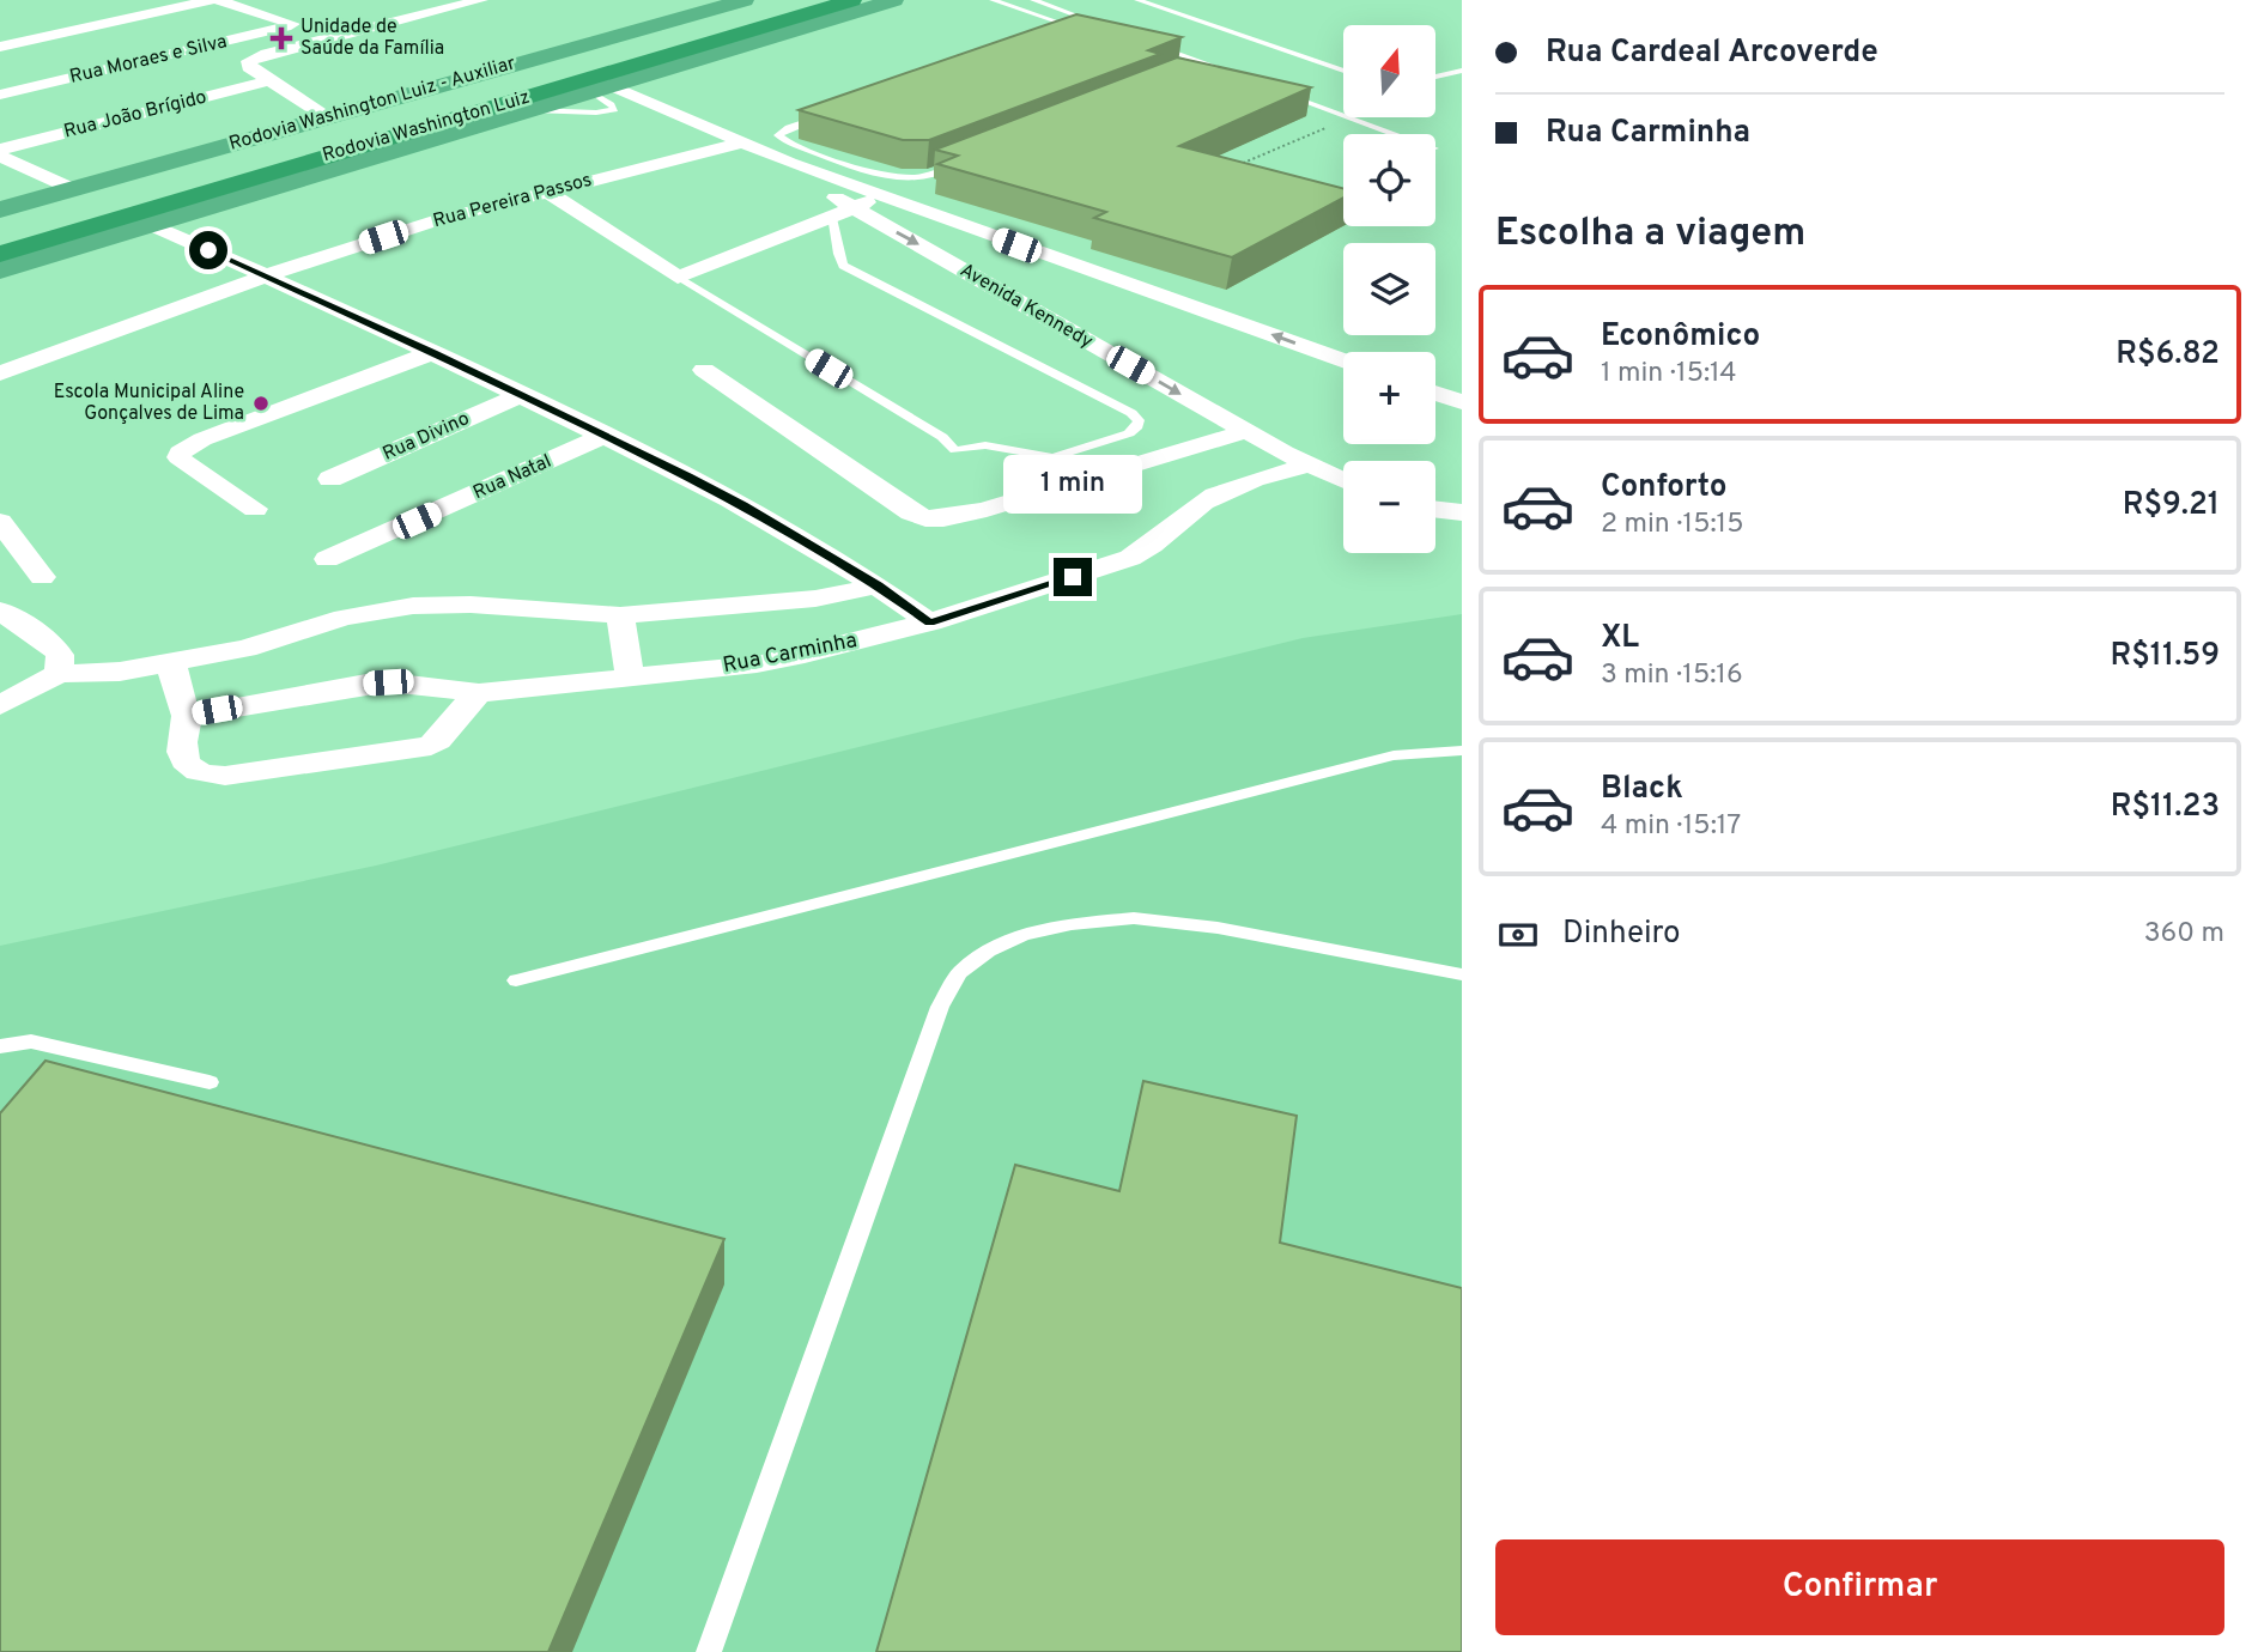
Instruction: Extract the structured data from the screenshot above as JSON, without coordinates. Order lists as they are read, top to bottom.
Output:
{
  "streets": {
    "highway": ["Rodovia Washington Luiz - Auxiliar", "Rodovia Washington Luiz"],
    "street": [
      "Rua Moraes e Silva",
      "Rua João Brígido",
      "Rua Pereira Passos",
      "Avenida Kennedy",
      "Rua Divino",
      "Rua Natal",
      "Rua Carminha"
    ]
  },
  "crossings": [
    ["Rua Pereira Passos", "Avenida Kennedy"],
    ["Avenida Kennedy", "Rua Carminha"]
  ],
  "places": {
    "health": ["Unidade de Saúde da Família"],
    "other": ["Escola Municipal Aline Gonçalves de Lima"]
  },
  "north": "top",
  "page": {
    "banner": ["Rua Cardeal Arcoverde", "Rua Carminha"],
    "map_buttons": ["+", "−"],
    "heading": "Escolha a viagem",
    "list": [
      {
        "name": "Econômico",
        "note": "1 min · 15:14",
        "value": "R$6.82"
      },
      {
        "name": "Conforto",
        "note": "2 min · 15:15",
        "value": "R$9.21"
      },
      {
        "name": "XL",
        "note": "3 min · 15:16",
        "value": "R$11.59"
      },
      {
        "name": "Black",
        "note": "4 min · 15:17",
        "value": "R$11.23"
      }
    ],
    "bubble": "1 min",
    "pay": ["Dinheiro", "360 m"],
    "buttons": "Confirmar"
  }
}
